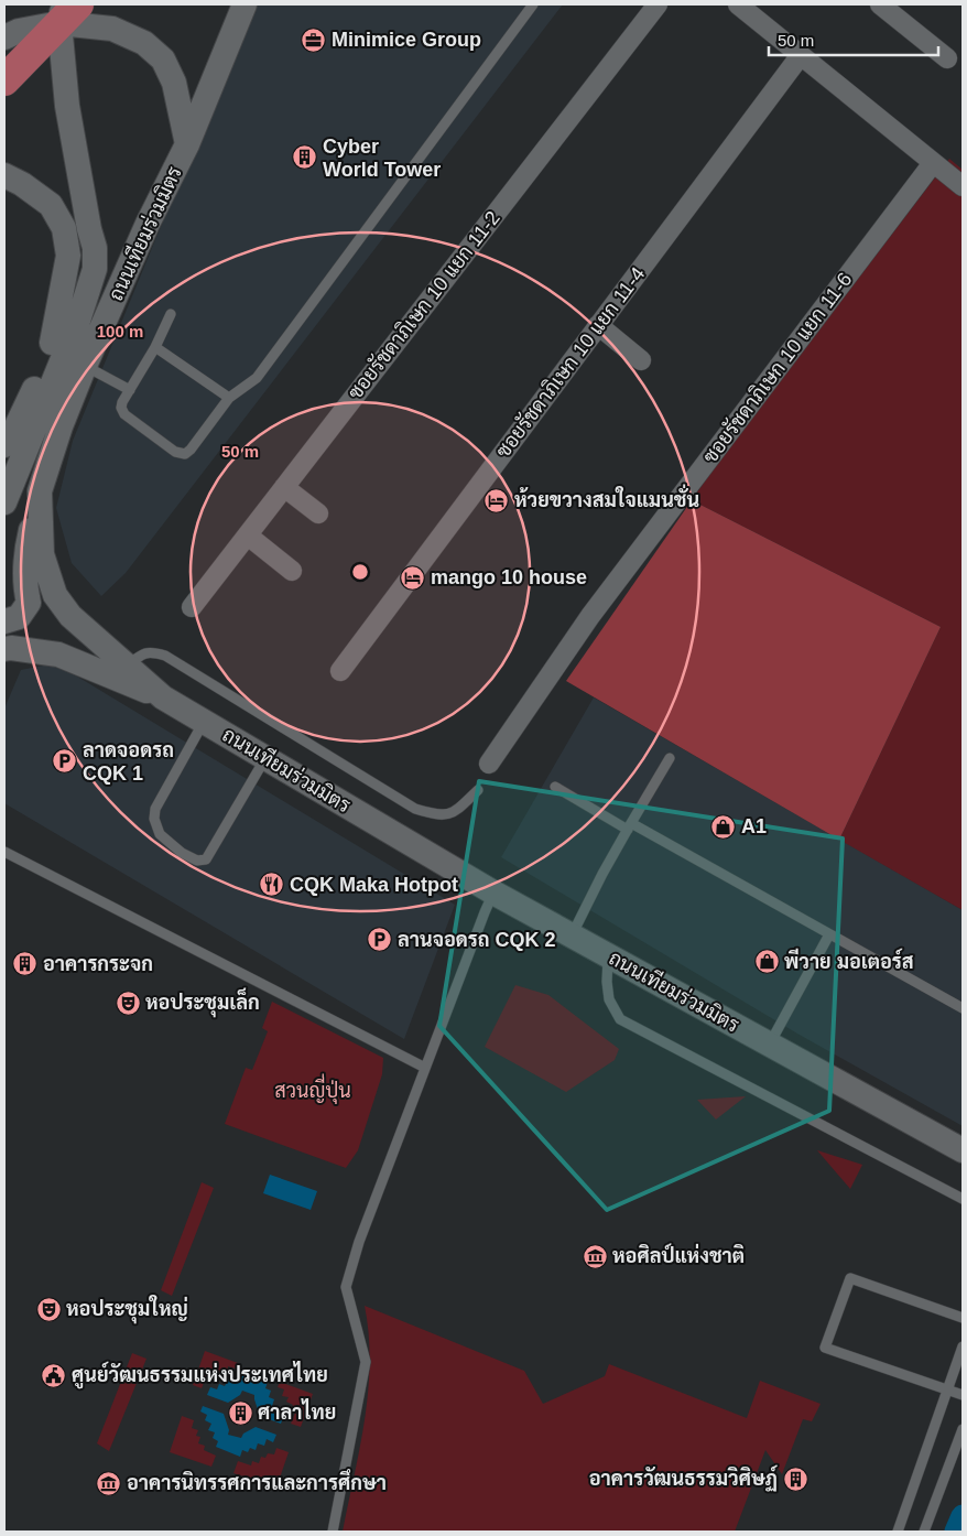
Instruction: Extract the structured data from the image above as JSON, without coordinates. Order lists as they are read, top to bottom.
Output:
{
  "streets": {
    "street": [
      "ถนนเทียมร่วมมิตร",
      "ซอยรัชดาภิเษก 10 แยก 11-2",
      "ซอยรัชดาภิเษก 10 แยก 11-4",
      "ซอยรัชดาภิเษก 10 แยก 11-6"
    ]
  },
  "parks": ["สวนญี่ปุ่น"],
  "places": {
    "office": ["Minimice Group"],
    "building": [
      "Cyber World Tower",
      "อาคารกระจก",
      "ศาลาไทย",
      "อาคารวัฒนธรรมวิศิษฏ์"
    ],
    "hotel": ["ห้วยขวางสมใจแมนชั่น", "mango 10 house"],
    "parking": ["ลาดจอดรถ CQK 1", "ลานจอดรถ CQK 2"],
    "shop": ["A1", "พีวาย มอเตอร์ส"],
    "restaurant": ["CQK Maka Hotpot"],
    "theatre": ["หอประชุมเล็ก", "หอประชุมใหญ่"],
    "museum": ["หอศิลป์แห่งชาติ", "อาคารนิทรรศการและการศึกษา"],
    "public building": ["ศูนย์วัฒนธรรมแห่งประเทศไทย"]
  },
  "scale_bar": "50 m",
  "rings": ["100 m", "50 m"]
}
